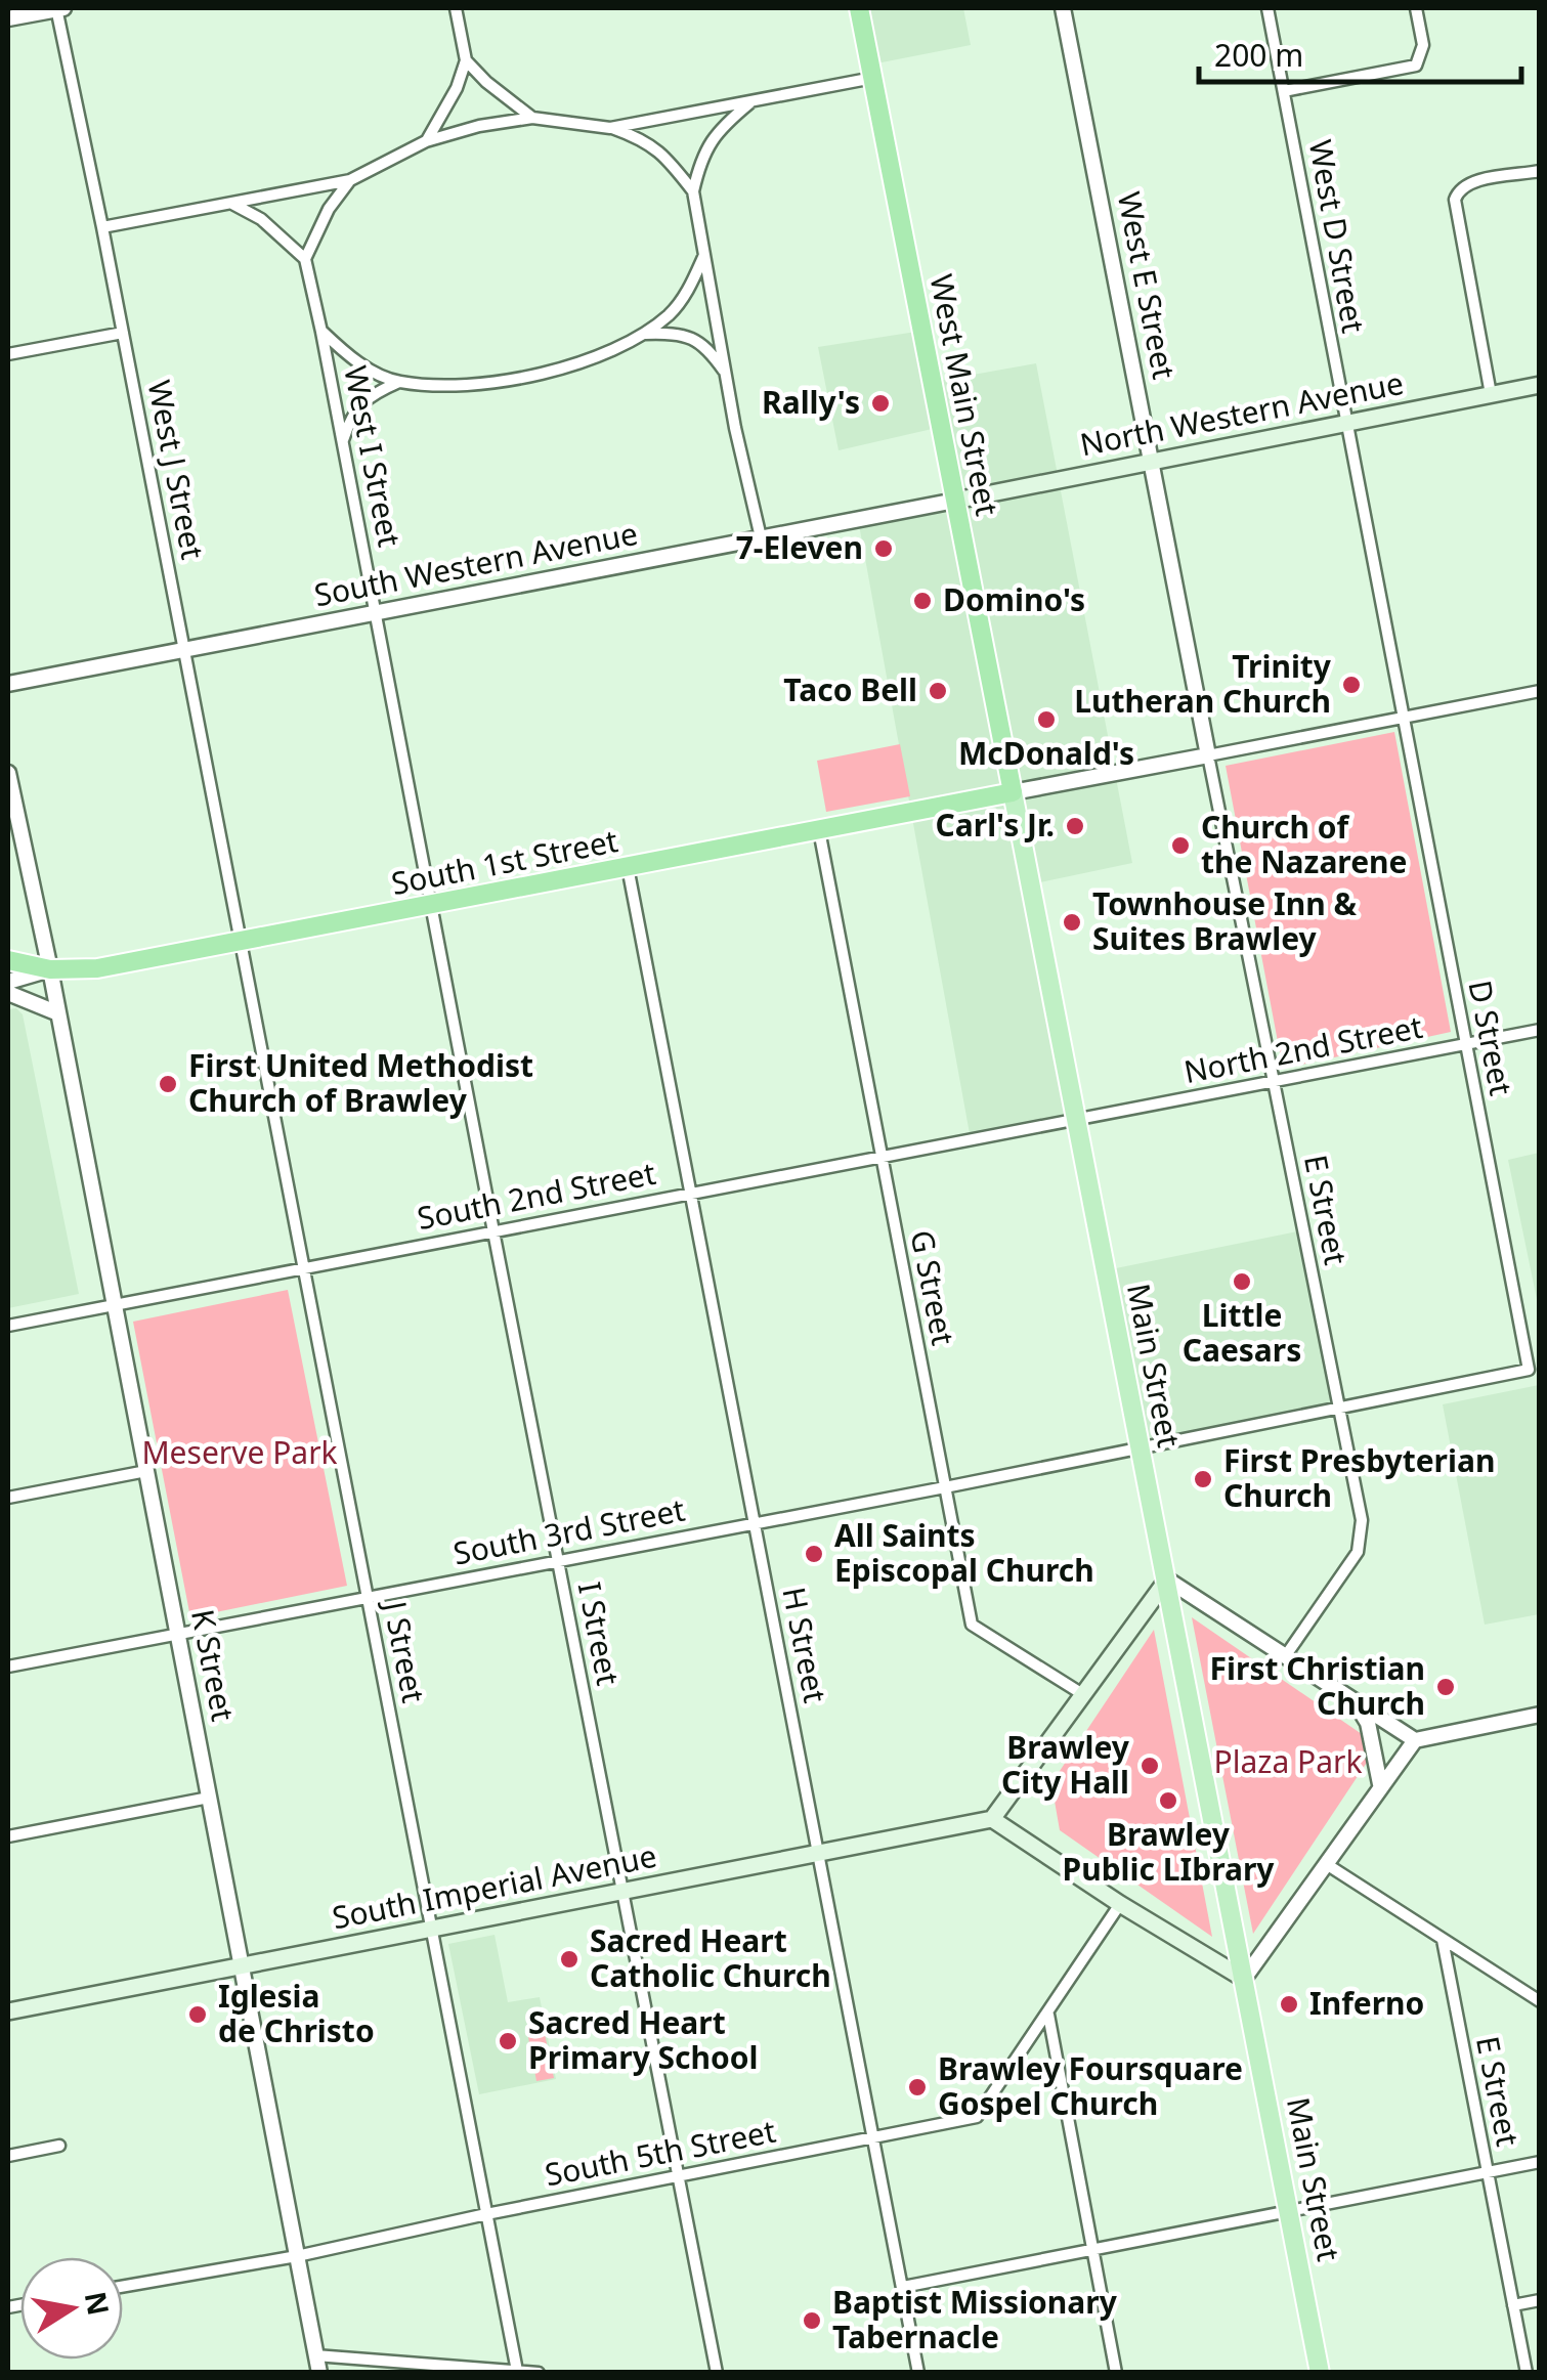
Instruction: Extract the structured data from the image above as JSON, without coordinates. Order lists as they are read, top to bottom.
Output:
{
  "streets": {
    "highway": ["West Main Street", "South 1st Street"],
    "main road": ["North Western Avenue", "Main Street", "South Imperial Avenue"],
    "street": [
      "West D Street",
      "West E Street",
      "West I Street",
      "West J Street",
      "South Western Avenue",
      "D Street",
      "North 2nd Street",
      "South 2nd Street",
      "E Street",
      "G Street",
      "South 3rd Street",
      "I Street",
      "H Street",
      "J Street",
      "K Street",
      "South 5th Street"
    ]
  },
  "crossings": [
    ["West D Street", "North Western Avenue"],
    ["West D Street", "D Street"],
    ["West E Street", "North Western Avenue"],
    ["West E Street", "E Street"],
    ["West Main Street", "North Western Avenue"],
    ["West Main Street", "South Western Avenue"],
    ["West Main Street", "South 1st Street"],
    ["West Main Street", "Main Street"],
    ["North Western Avenue", "South Western Avenue"],
    ["West I Street", "South Western Avenue"],
    ["West I Street", "South 1st Street"],
    ["West I Street", "I Street"],
    ["West J Street", "South Western Avenue"],
    ["West J Street", "South 1st Street"],
    ["West J Street", "J Street"],
    ["South 1st Street", "G Street"],
    ["South 1st Street", "Main Street"],
    ["South 1st Street", "I Street"],
    ["South 1st Street", "H Street"],
    ["South 1st Street", "J Street"],
    ["South 1st Street", "K Street"],
    ["D Street", "North 2nd Street"],
    ["D Street", "South 3rd Street"],
    ["North 2nd Street", "South 2nd Street"],
    ["North 2nd Street", "E Street"],
    ["North 2nd Street", "Main Street"],
    ["South 2nd Street", "G Street"],
    ["South 2nd Street", "Main Street"],
    ["South 2nd Street", "I Street"],
    ["South 2nd Street", "H Street"],
    ["South 2nd Street", "J Street"],
    ["South 2nd Street", "K Street"],
    ["E Street", "South 3rd Street"],
    ["G Street", "South 3rd Street"],
    ["Main Street", "South 3rd Street"],
    ["South 3rd Street", "I Street"],
    ["South 3rd Street", "H Street"],
    ["South 3rd Street", "J Street"],
    ["South 3rd Street", "K Street"],
    ["I Street", "South Imperial Avenue"],
    ["I Street", "South 5th Street"],
    ["H Street", "South Imperial Avenue"],
    ["H Street", "South 5th Street"],
    ["J Street", "South Imperial Avenue"],
    ["J Street", "South 5th Street"],
    ["K Street", "South Imperial Avenue"],
    ["K Street", "South 5th Street"]
  ],
  "parks": ["Meserve Park", "Plaza Park"],
  "places": [
    "Rally's",
    "7-Eleven",
    "Domino's",
    "Trinity Lutheran Church",
    "Taco Bell",
    "McDonald's",
    "Carl's Jr.",
    "Church of the Nazarene",
    "Townhouse Inn & Suites Brawley",
    "First United Methodist Church of Brawley",
    "Little Caesars",
    "First Presbyterian Church",
    "All Saints Episcopal Church",
    "First Christian Church",
    "Brawley City Hall",
    "Brawley Public LIbrary",
    "Sacred Heart Catholic Church",
    "Inferno",
    "Iglesia de Christo",
    "Sacred Heart Primary School",
    "Brawley Foursquare Gospel Church",
    "Baptist Missionary Tabernacle"
  ],
  "scale_bar": "200 m",
  "north": "right"
}
